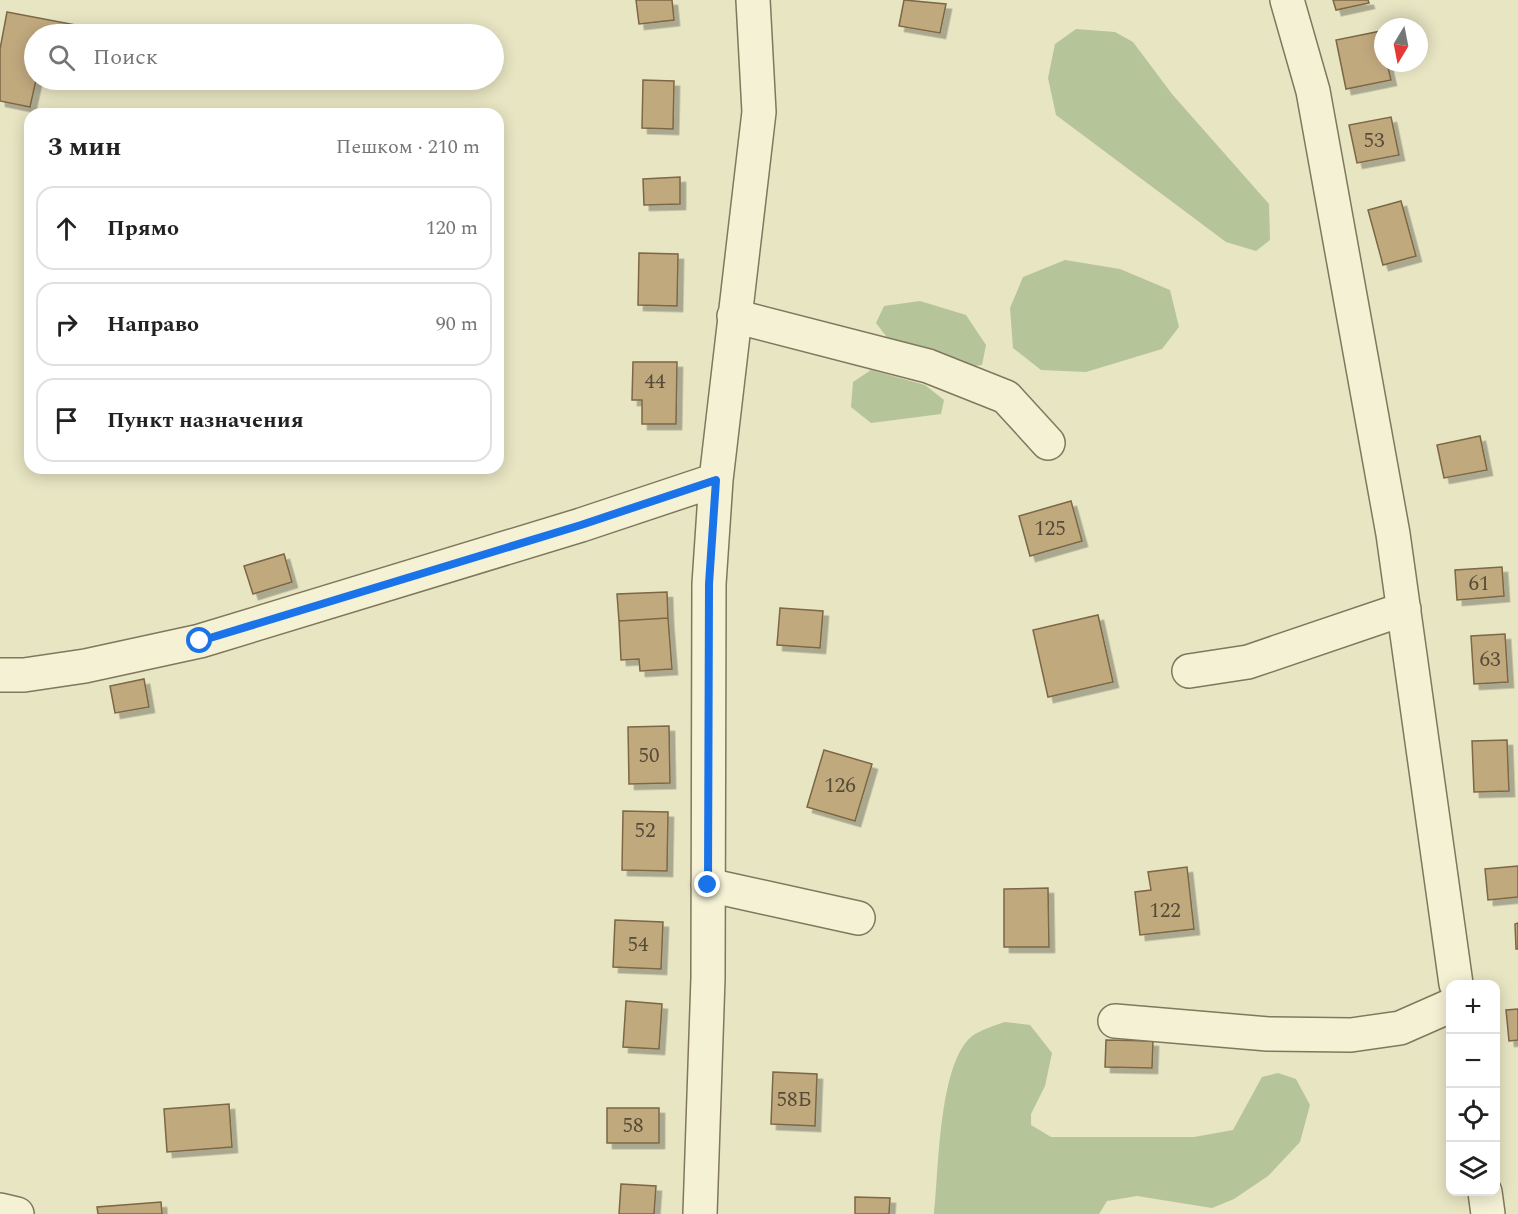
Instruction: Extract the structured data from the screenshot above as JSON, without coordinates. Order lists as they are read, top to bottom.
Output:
{
  "house_numbers": [
    "53",
    "44",
    "125",
    "61",
    "63",
    "50",
    "126",
    "52",
    "122",
    "54",
    "58Б",
    "58"
  ],
  "north": "bottom",
  "page": {
    "search": "Поиск",
    "heading": ["3 мин", "Пешком · 210 m"],
    "list": [
      ["Прямо", "120 m"],
      ["Направо", "90 m"],
      "Пункт назначения"
    ],
    "map_buttons": ["+", "−"]
  }
}
